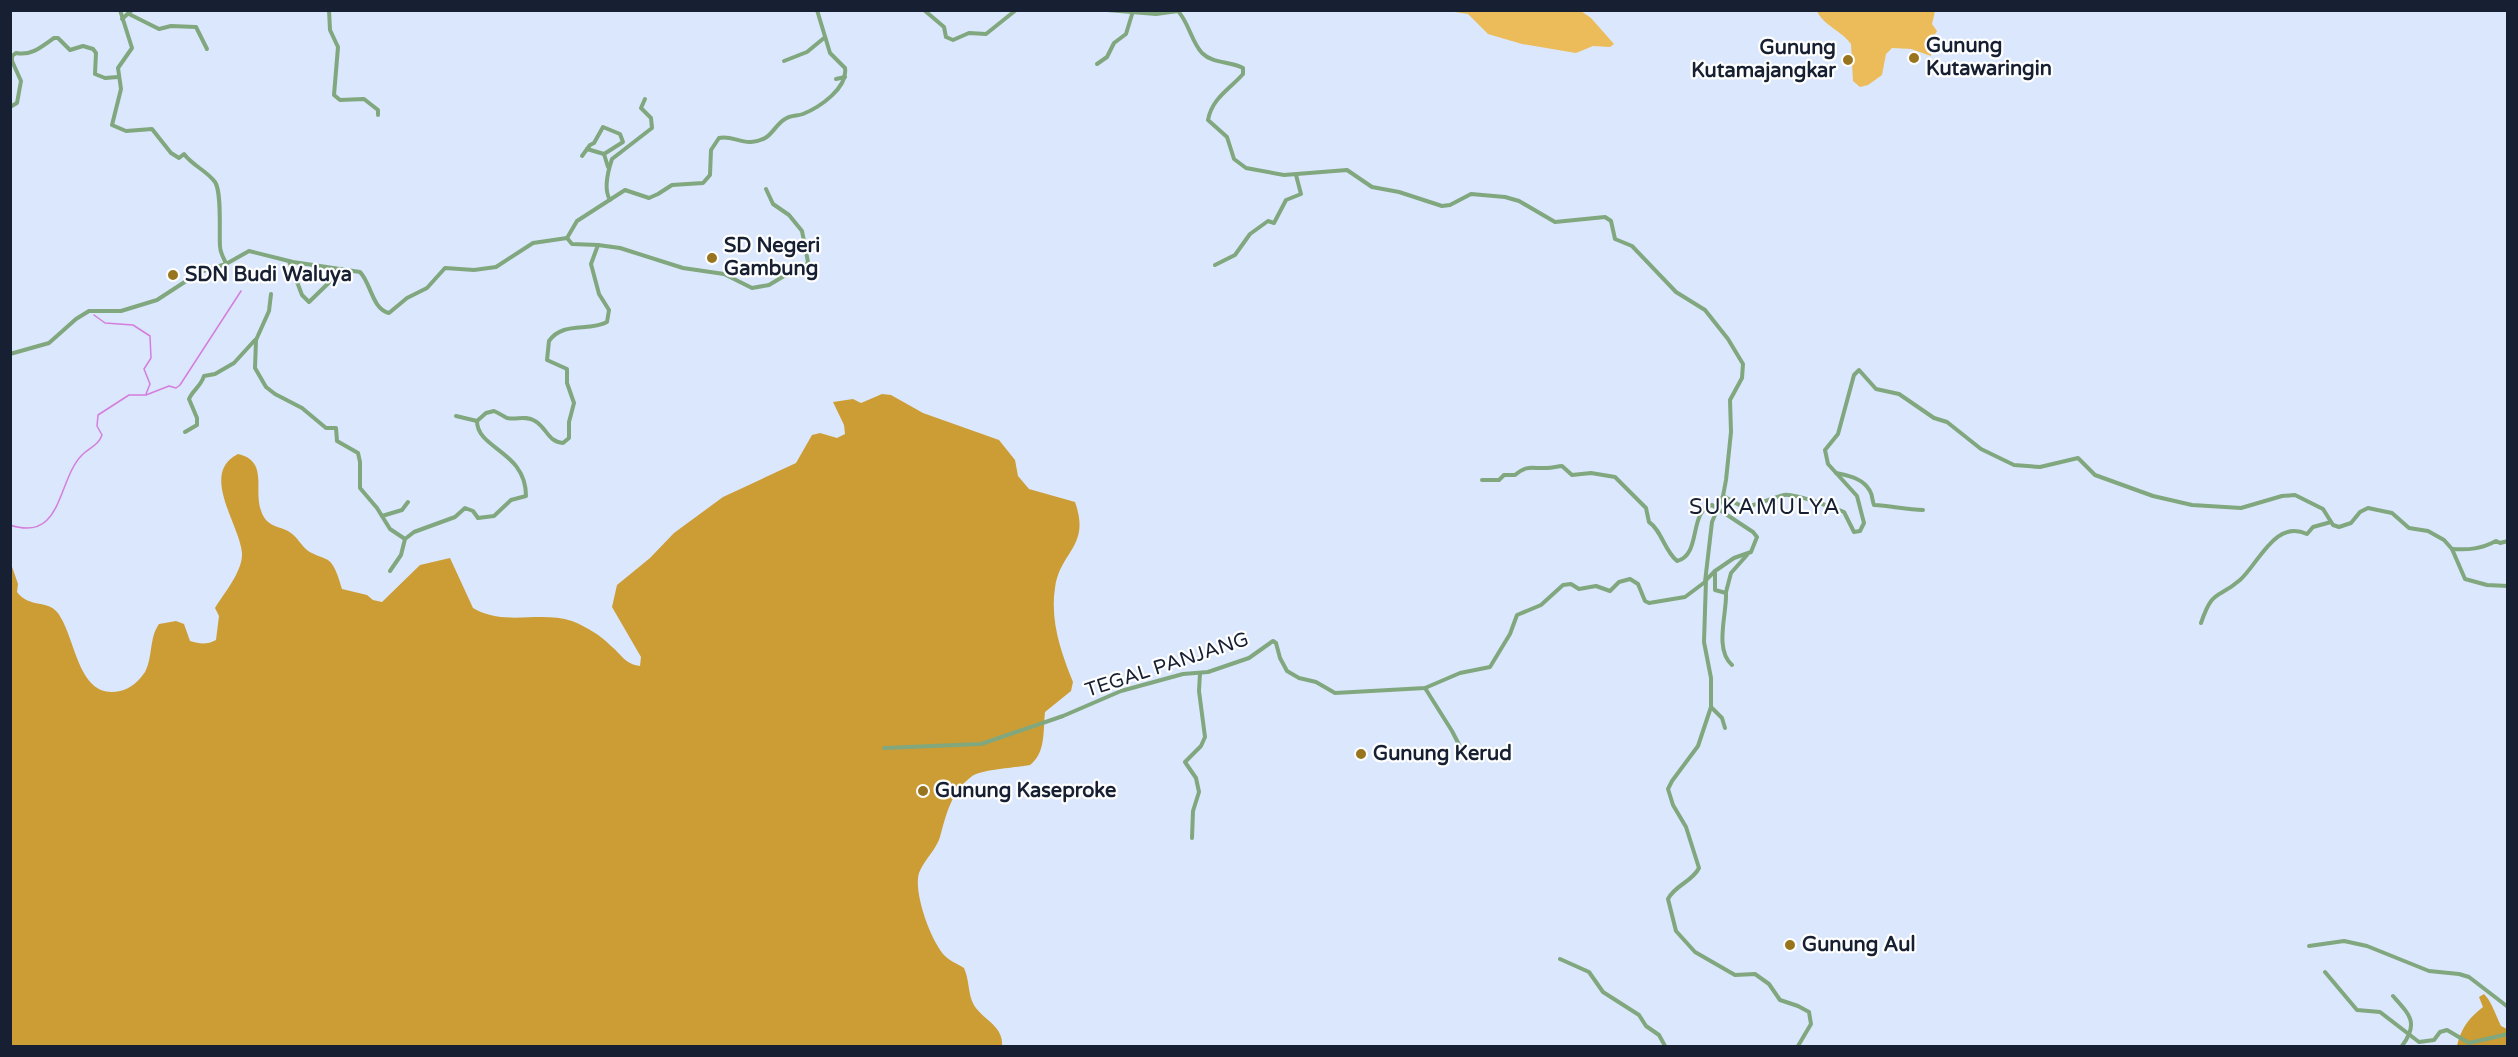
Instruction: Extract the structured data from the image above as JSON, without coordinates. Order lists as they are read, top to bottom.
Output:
{
  "streets": {
    "street": ["TEGAL PANJANG"]
  },
  "districts": ["SUKAMULYA"],
  "places": [
    "Gunung Kutawaringin",
    "Gunung Kutamajangkar",
    "SD Negeri Gambung",
    "SDN Budi Waluya",
    "Gunung Kerud",
    "Gunung Kaseproke",
    "Gunung Aul"
  ]
}
